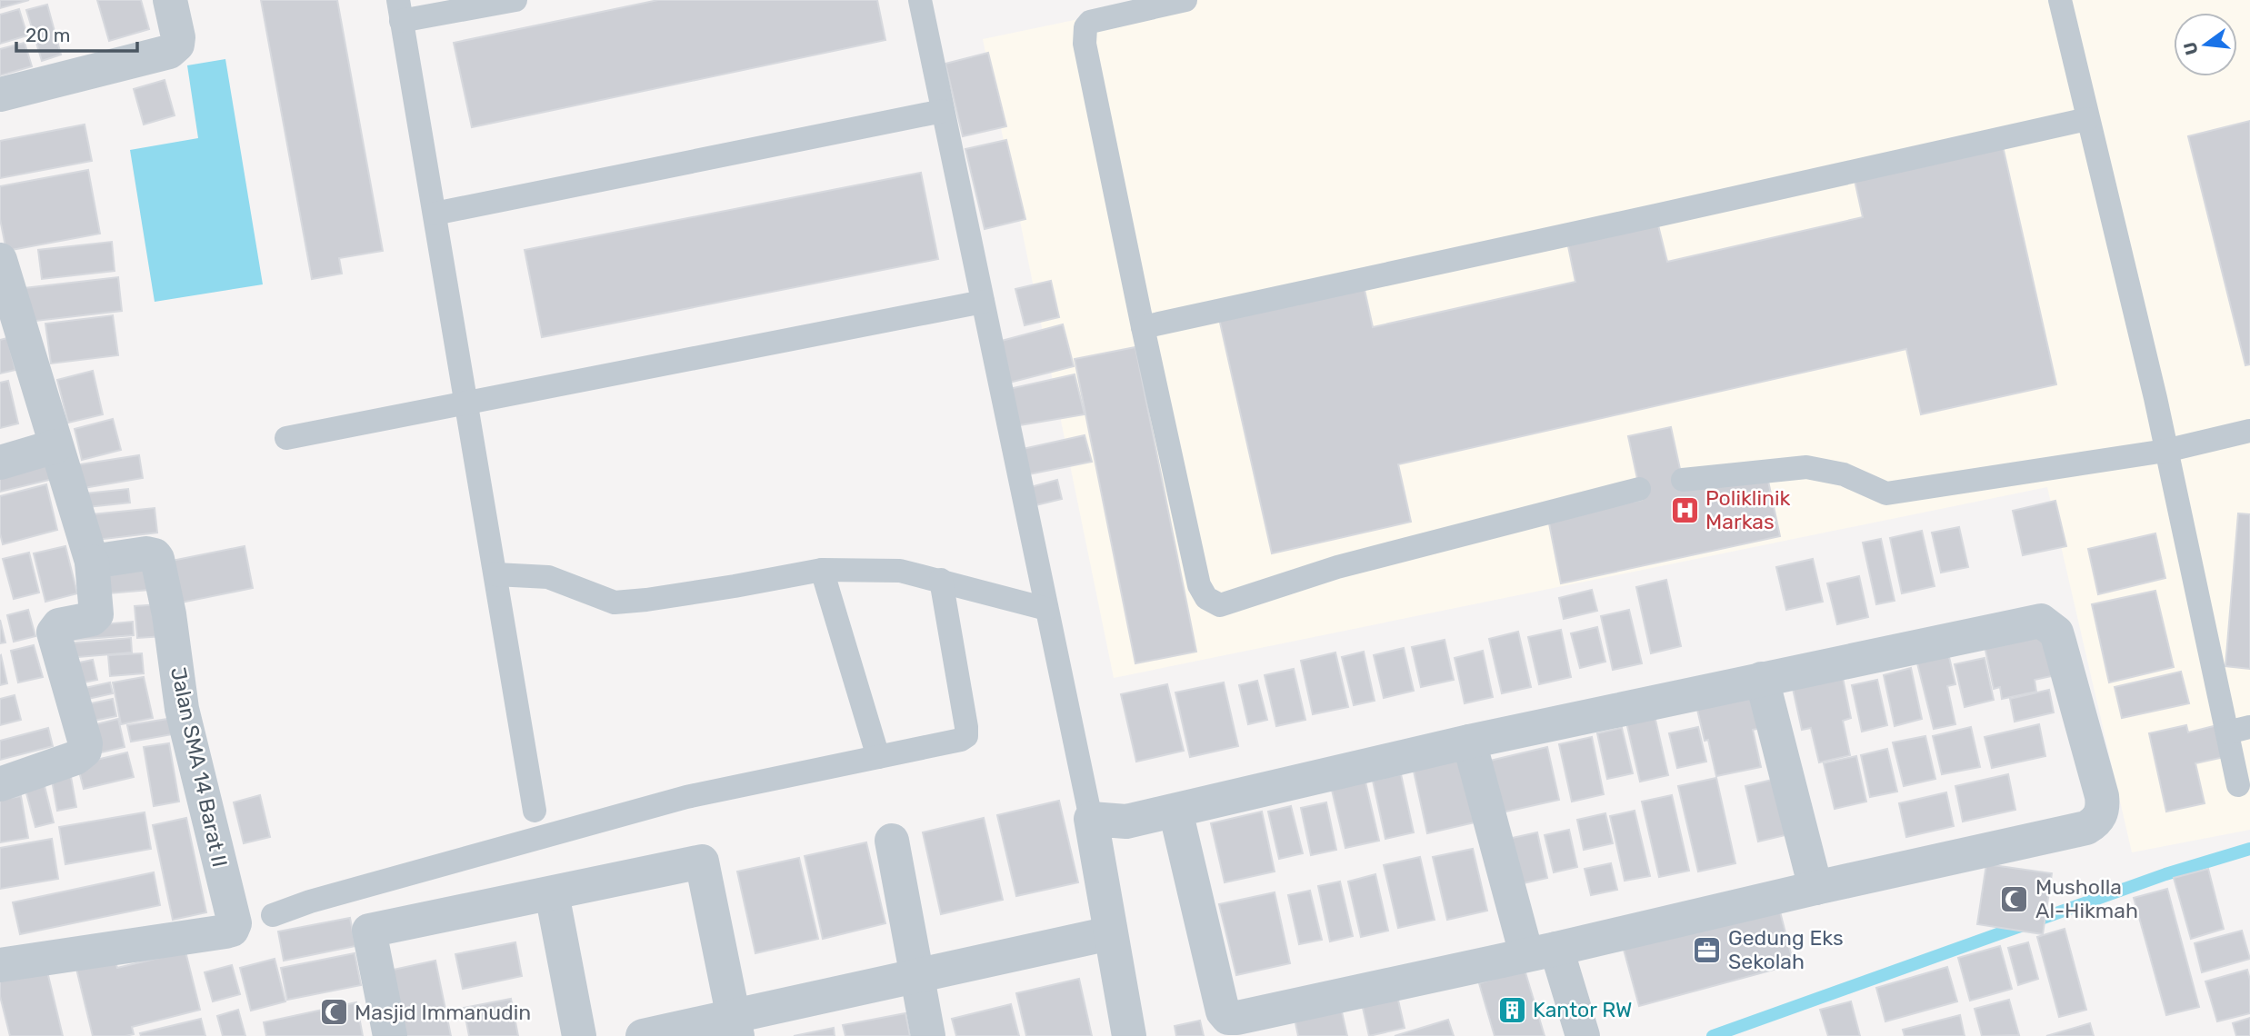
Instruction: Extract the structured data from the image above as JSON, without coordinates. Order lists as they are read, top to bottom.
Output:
{
  "streets": {
    "street": ["Jalan SMA 14 Barat II"]
  },
  "places": {
    "hospital": ["Poliklinik Markas"],
    "mosque": ["Musholla Al-Hikmah", "Masjid Immanudin"],
    "office": ["Gedung Eks Sekolah"],
    "building": ["Kantor RW"]
  },
  "scale_bar": "20 m",
  "north": "left"
}
